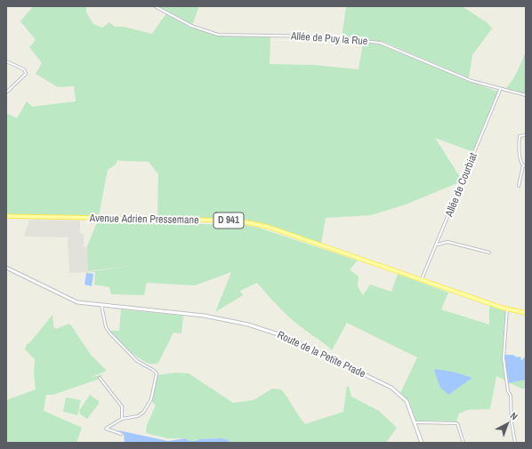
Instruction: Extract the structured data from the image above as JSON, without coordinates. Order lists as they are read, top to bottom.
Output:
{
  "streets": {
    "main road": ["Avenue Adrien Pressemane", "D 941"],
    "street": ["Allée de Puy la Rue", "Allée de Courbiat", "Route de la Petite Prade"]
  },
  "crossings": [
    ["Allée de Puy la Rue", "Allée de Courbiat"],
    ["Allée de Courbiat", "Avenue Adrien Pressemane"],
    ["Allée de Courbiat", "D 941"],
    ["Avenue Adrien Pressemane", "D 941"]
  ],
  "north": "top right"
}
